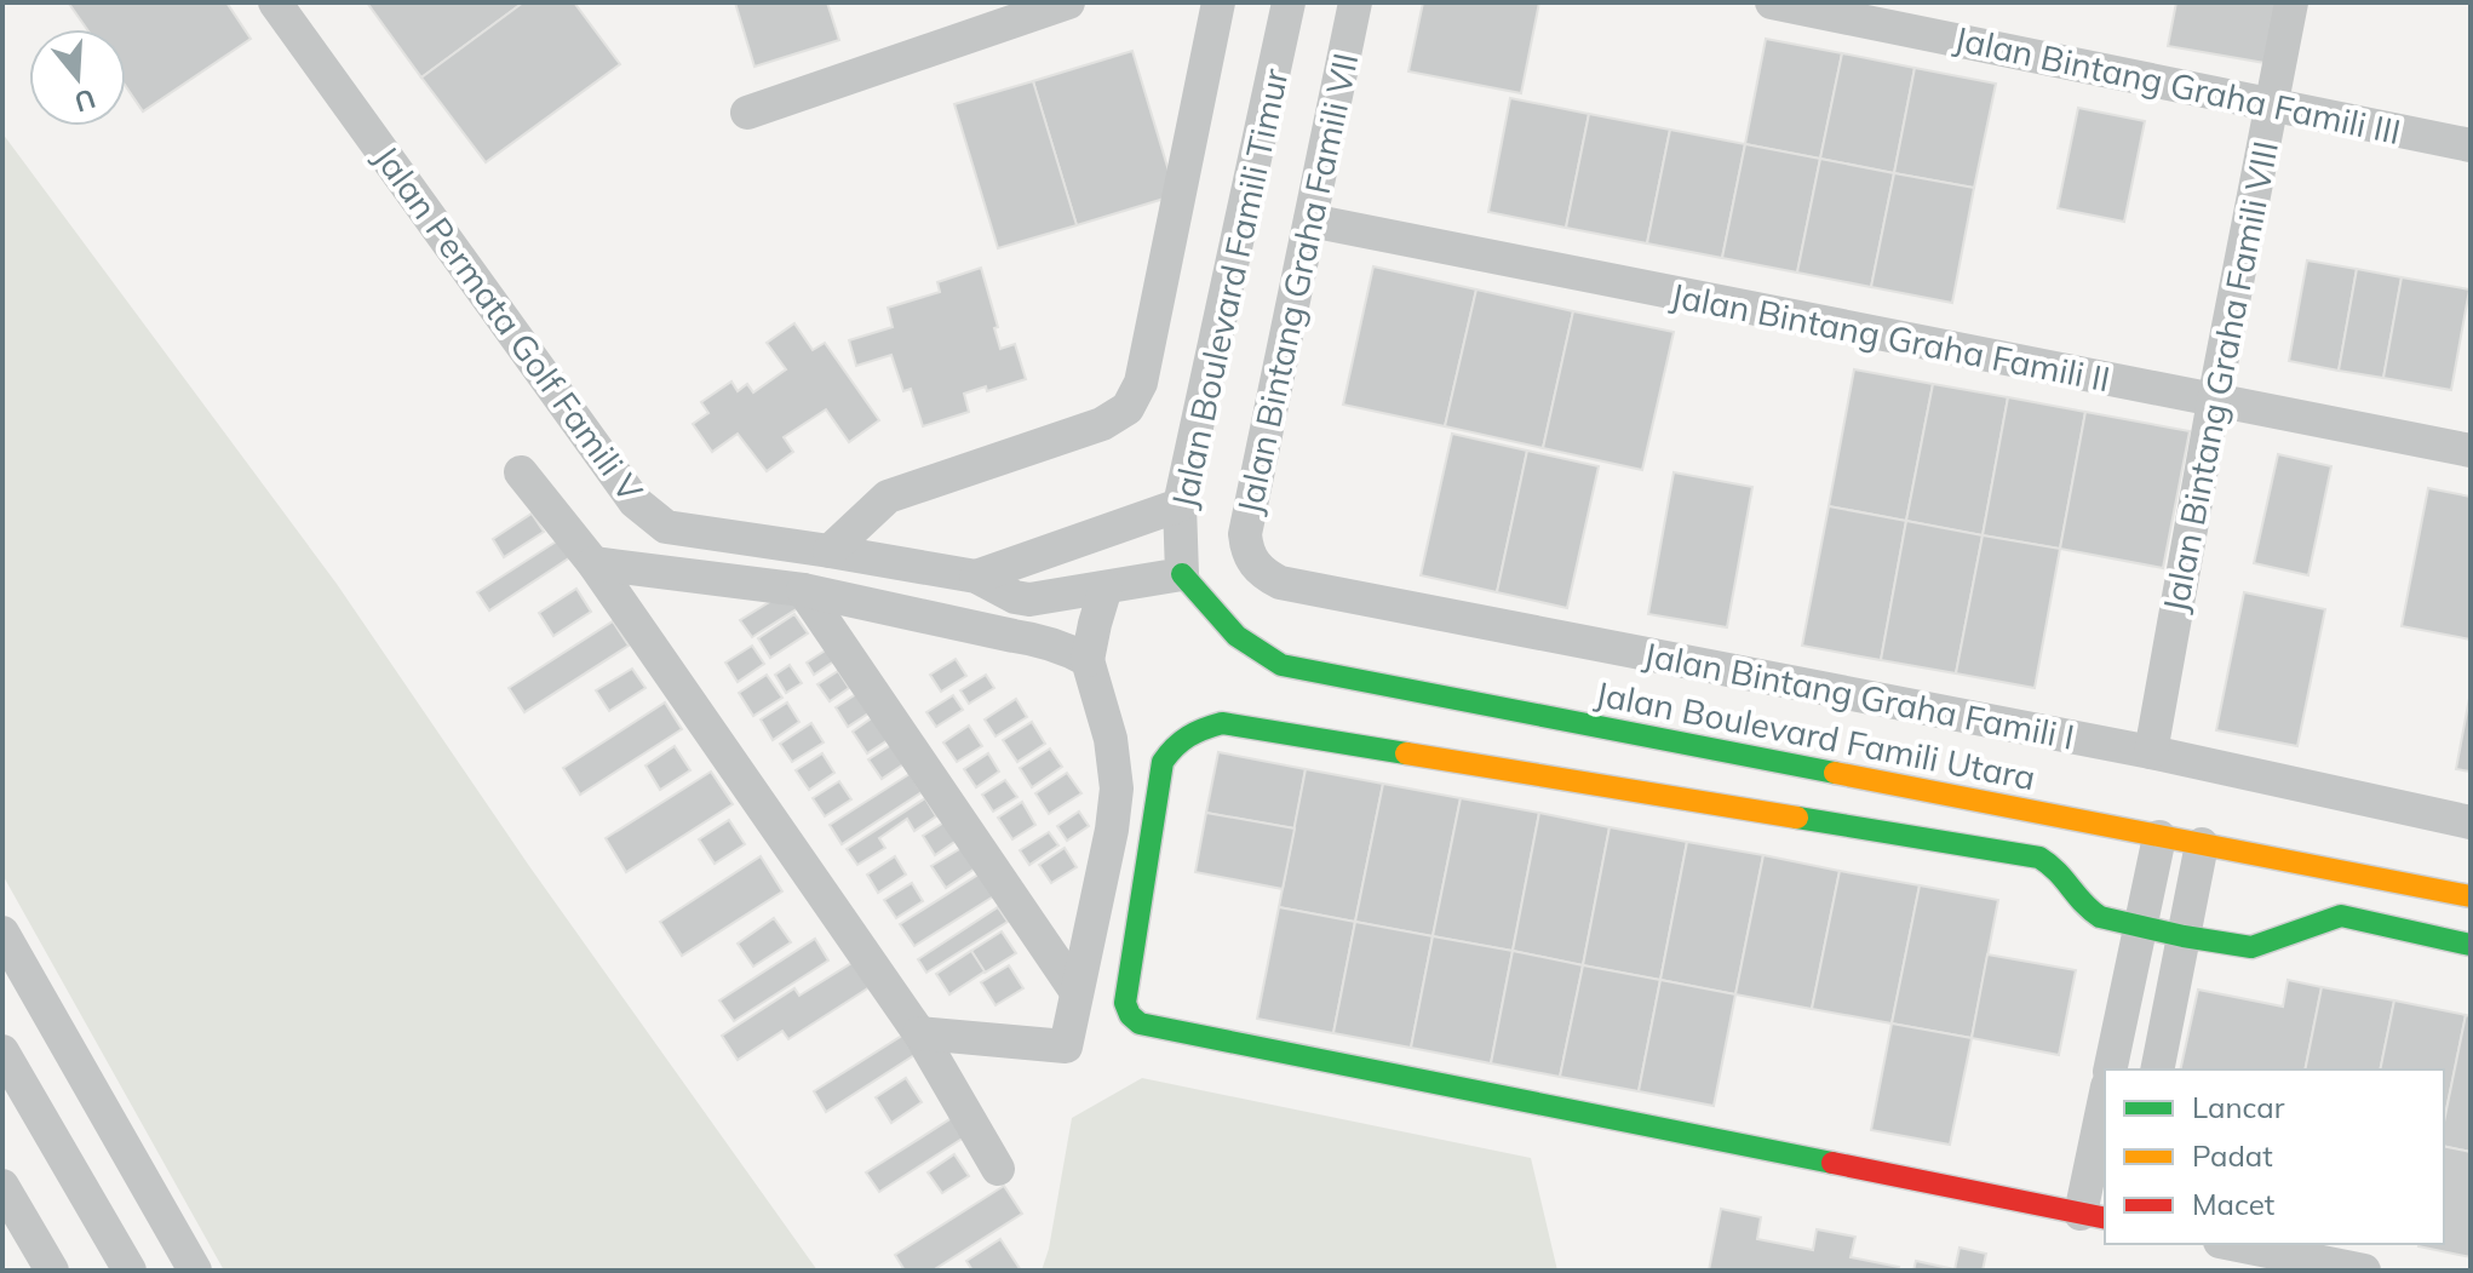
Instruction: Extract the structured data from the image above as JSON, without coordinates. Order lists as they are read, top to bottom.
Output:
{
  "streets": {
    "street": [
      "Jalan Bintang Graha Famili III",
      "Jalan Bintang Graha Famili VII",
      "Jalan Boulevard Famili Timur",
      "Jalan Permata Golf Famili V",
      "Jalan Bintang Graha Famili II",
      "Jalan Bintang Graha Famili VIII",
      "Jalan Bintang Graha Famili I",
      "Jalan Boulevard Famili Utara"
    ]
  },
  "crossings": [
    ["Jalan Bintang Graha Famili III", "Jalan Bintang Graha Famili VIII"],
    ["Jalan Bintang Graha Famili VII", "Jalan Bintang Graha Famili II"],
    ["Jalan Bintang Graha Famili VII", "Jalan Bintang Graha Famili I"],
    ["Jalan Boulevard Famili Timur", "Jalan Permata Golf Famili V"],
    ["Jalan Boulevard Famili Timur", "Jalan Boulevard Famili Utara"],
    ["Jalan Permata Golf Famili V", "Jalan Boulevard Famili Utara"],
    ["Jalan Bintang Graha Famili II", "Jalan Bintang Graha Famili VIII"],
    ["Jalan Bintang Graha Famili VIII", "Jalan Bintang Graha Famili I"]
  ],
  "legend": ["Lancar", "Padat", "Macet"],
  "north": "bottom"
}
